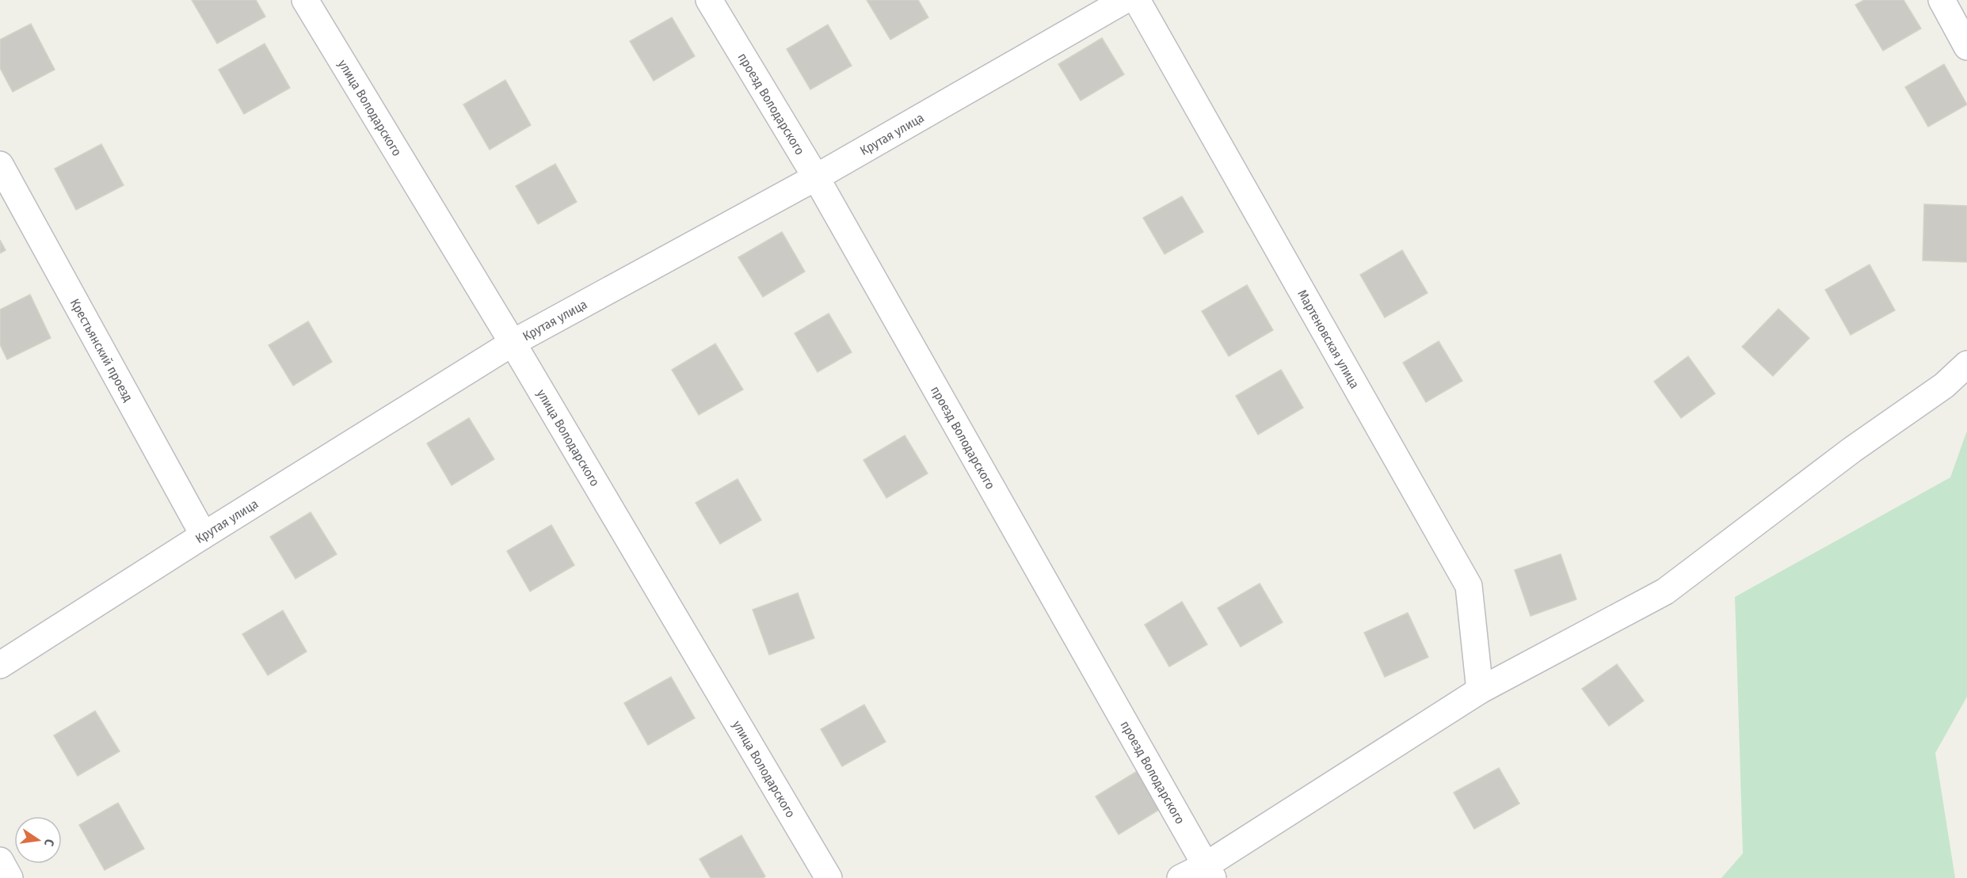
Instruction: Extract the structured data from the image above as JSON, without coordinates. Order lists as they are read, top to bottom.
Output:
{
  "streets": {
    "street": [
      "проезд Володарского",
      "улица Володарского",
      "Крутая улица",
      "Мартеновская улица",
      "Крестьянский проезд"
    ]
  },
  "crossings": [
    ["проезд Володарского", "Крутая улица"],
    ["улица Володарского", "Крутая улица"],
    ["Крутая улица", "Крестьянский проезд"]
  ],
  "north": "right"
}
